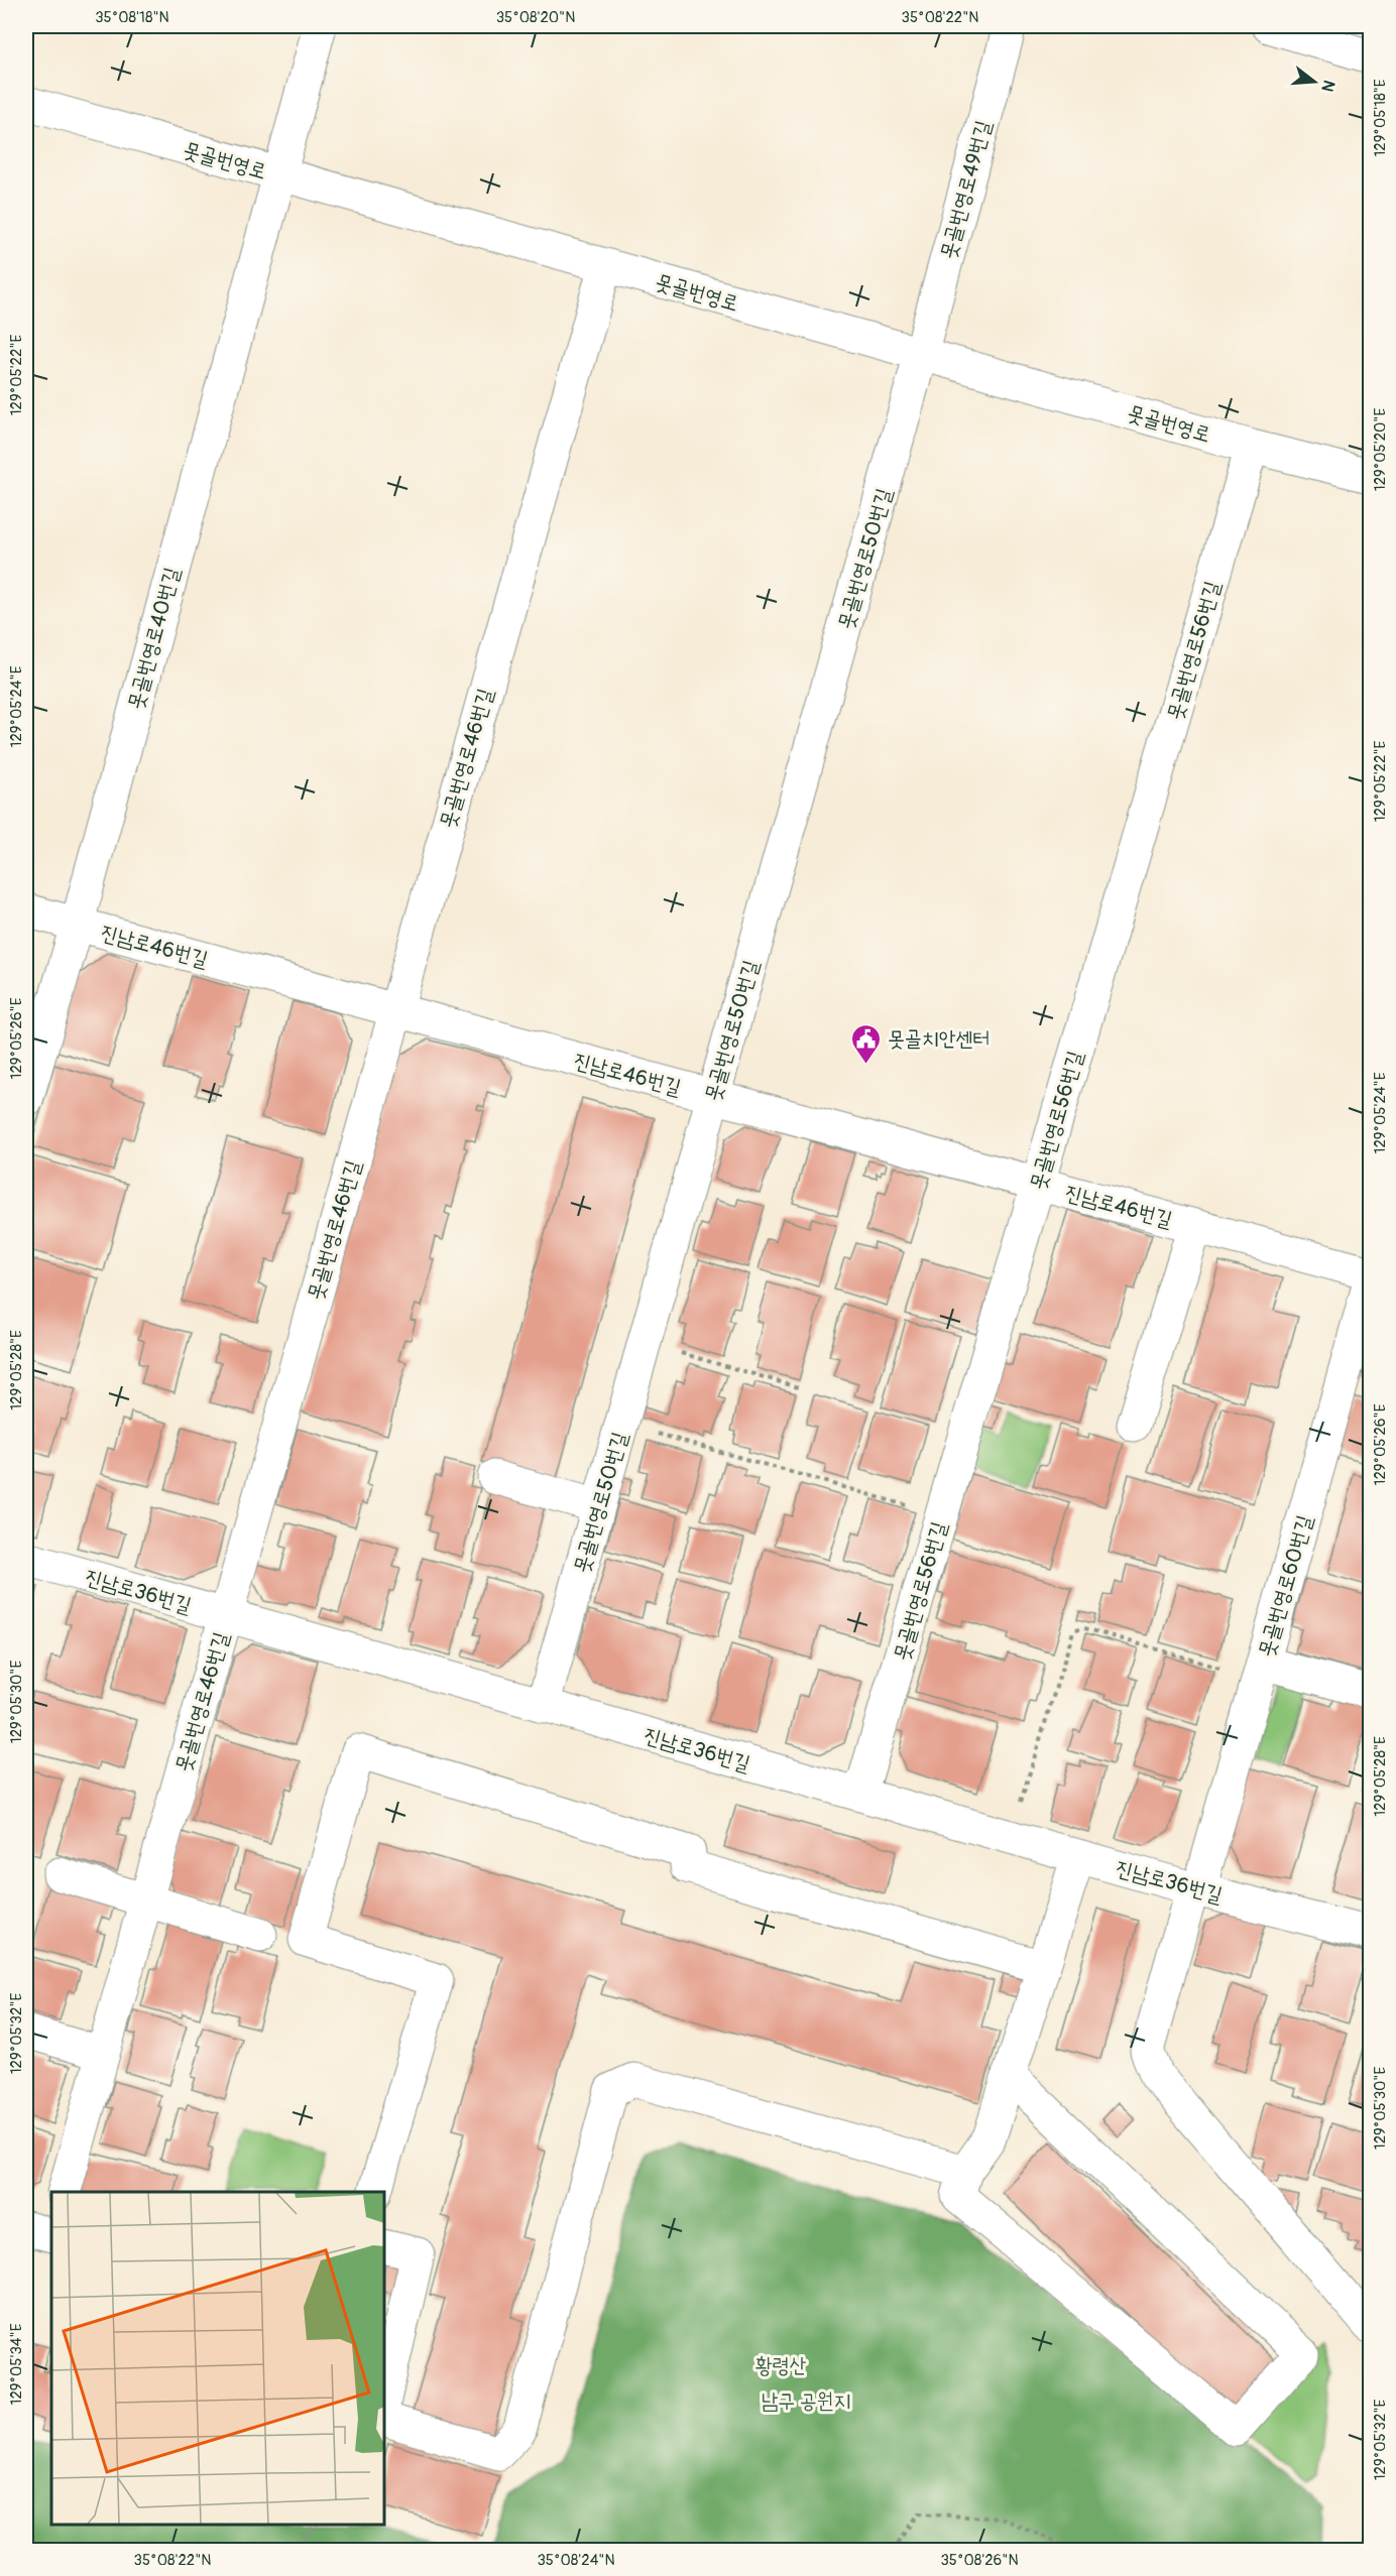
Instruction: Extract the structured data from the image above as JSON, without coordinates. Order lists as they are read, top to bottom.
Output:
{
  "streets": {
    "street": [
      "못골번영로",
      "못골번영로49번길",
      "못골번영로50번길",
      "못골번영로40번길",
      "못골번영로56번길",
      "못골번영로46번길",
      "진남로46번길",
      "못골번영로60번길",
      "진남로36번길"
    ]
  },
  "crossings": [
    ["못골번영로", "못골번영로49번길"],
    ["못골번영로", "못골번영로50번길"],
    ["못골번영로", "못골번영로40번길"],
    ["못골번영로", "못골번영로56번길"],
    ["못골번영로", "못골번영로46번길"],
    ["못골번영로49번길", "못골번영로50번길"],
    ["못골번영로50번길", "진남로46번길"],
    ["못골번영로50번길", "진남로36번길"],
    ["못골번영로40번길", "진남로46번길"],
    ["못골번영로56번길", "진남로46번길"],
    ["못골번영로56번길", "진남로36번길"],
    ["못골번영로46번길", "진남로46번길"],
    ["못골번영로46번길", "진남로36번길"],
    ["못골번영로60번길", "진남로36번길"]
  ],
  "parks": ["황령산", "남구 공원지"],
  "places": {
    "public building": ["못골치안센터"]
  },
  "north": "right",
  "coordinates": [
    "35°08'18\"N",
    "35°08'20\"N",
    "35°08'22\"N",
    "129°05'18\"E",
    "129°05'22\"E",
    "129°05'20\"E",
    "129°05'24\"E",
    "129°05'26\"E",
    "129°05'28\"E",
    "129°05'30\"E",
    "129°05'32\"E",
    "129°05'34\"E",
    "35°08'24\"N",
    "35°08'26\"N"
  ]
}
